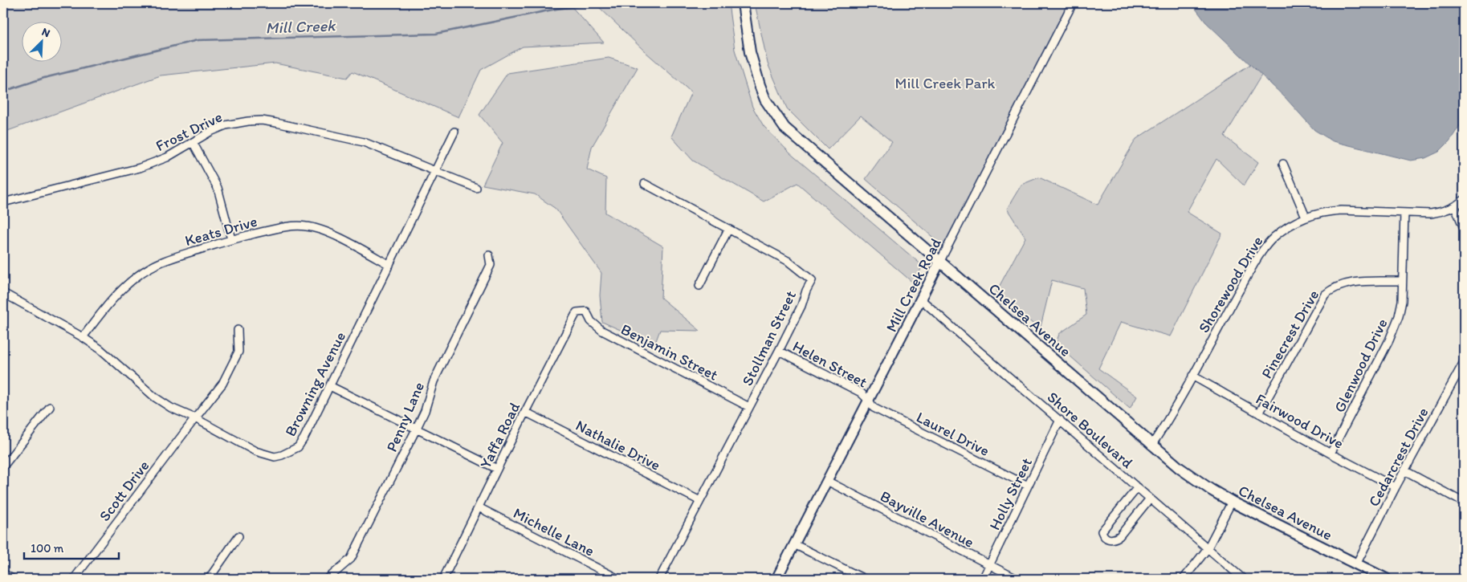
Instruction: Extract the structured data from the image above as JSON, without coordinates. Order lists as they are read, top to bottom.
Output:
{
  "streets": {
    "main road": ["Chelsea Avenue"],
    "street": [
      "Frost Drive",
      "Keats Drive",
      "Shorewood Drive",
      "Mill Creek Road",
      "Pinecrest Drive",
      "Stollman Street",
      "Benjamin Street",
      "Helen Street",
      "Glenwood Drive",
      "Browning Avenue",
      "Penny Lane",
      "Fairwood Drive",
      "Shore Boulevard",
      "Laurel Drive",
      "Yaffa Road",
      "Nathalie Drive",
      "Cedarcrest Drive",
      "Scott Drive",
      "Holly Street",
      "Bayville Avenue",
      "Michelle Lane"
    ]
  },
  "crossings": [
    ["Frost Drive", "Browning Avenue"],
    ["Keats Drive", "Browning Avenue"],
    ["Shorewood Drive", "Chelsea Avenue"],
    ["Shorewood Drive", "Glenwood Drive"],
    ["Shorewood Drive", "Fairwood Drive"],
    ["Mill Creek Road", "Chelsea Avenue"],
    ["Mill Creek Road", "Helen Street"],
    ["Mill Creek Road", "Shore Boulevard"],
    ["Mill Creek Road", "Laurel Drive"],
    ["Mill Creek Road", "Bayville Avenue"],
    ["Chelsea Avenue", "Cedarcrest Drive"],
    ["Pinecrest Drive", "Glenwood Drive"],
    ["Pinecrest Drive", "Fairwood Drive"],
    ["Stollman Street", "Benjamin Street"],
    ["Stollman Street", "Helen Street"],
    ["Stollman Street", "Nathalie Drive"],
    ["Benjamin Street", "Yaffa Road"],
    ["Helen Street", "Laurel Drive"],
    ["Glenwood Drive", "Fairwood Drive"],
    ["Browning Avenue", "Scott Drive"],
    ["Fairwood Drive", "Cedarcrest Drive"],
    ["Shore Boulevard", "Holly Street"],
    ["Laurel Drive", "Holly Street"],
    ["Yaffa Road", "Nathalie Drive"],
    ["Yaffa Road", "Michelle Lane"],
    ["Holly Street", "Bayville Avenue"]
  ],
  "water": ["Mill Creek"],
  "parks": ["Mill Creek Park"],
  "scale_bar": "100 m",
  "north": "top right"
}
